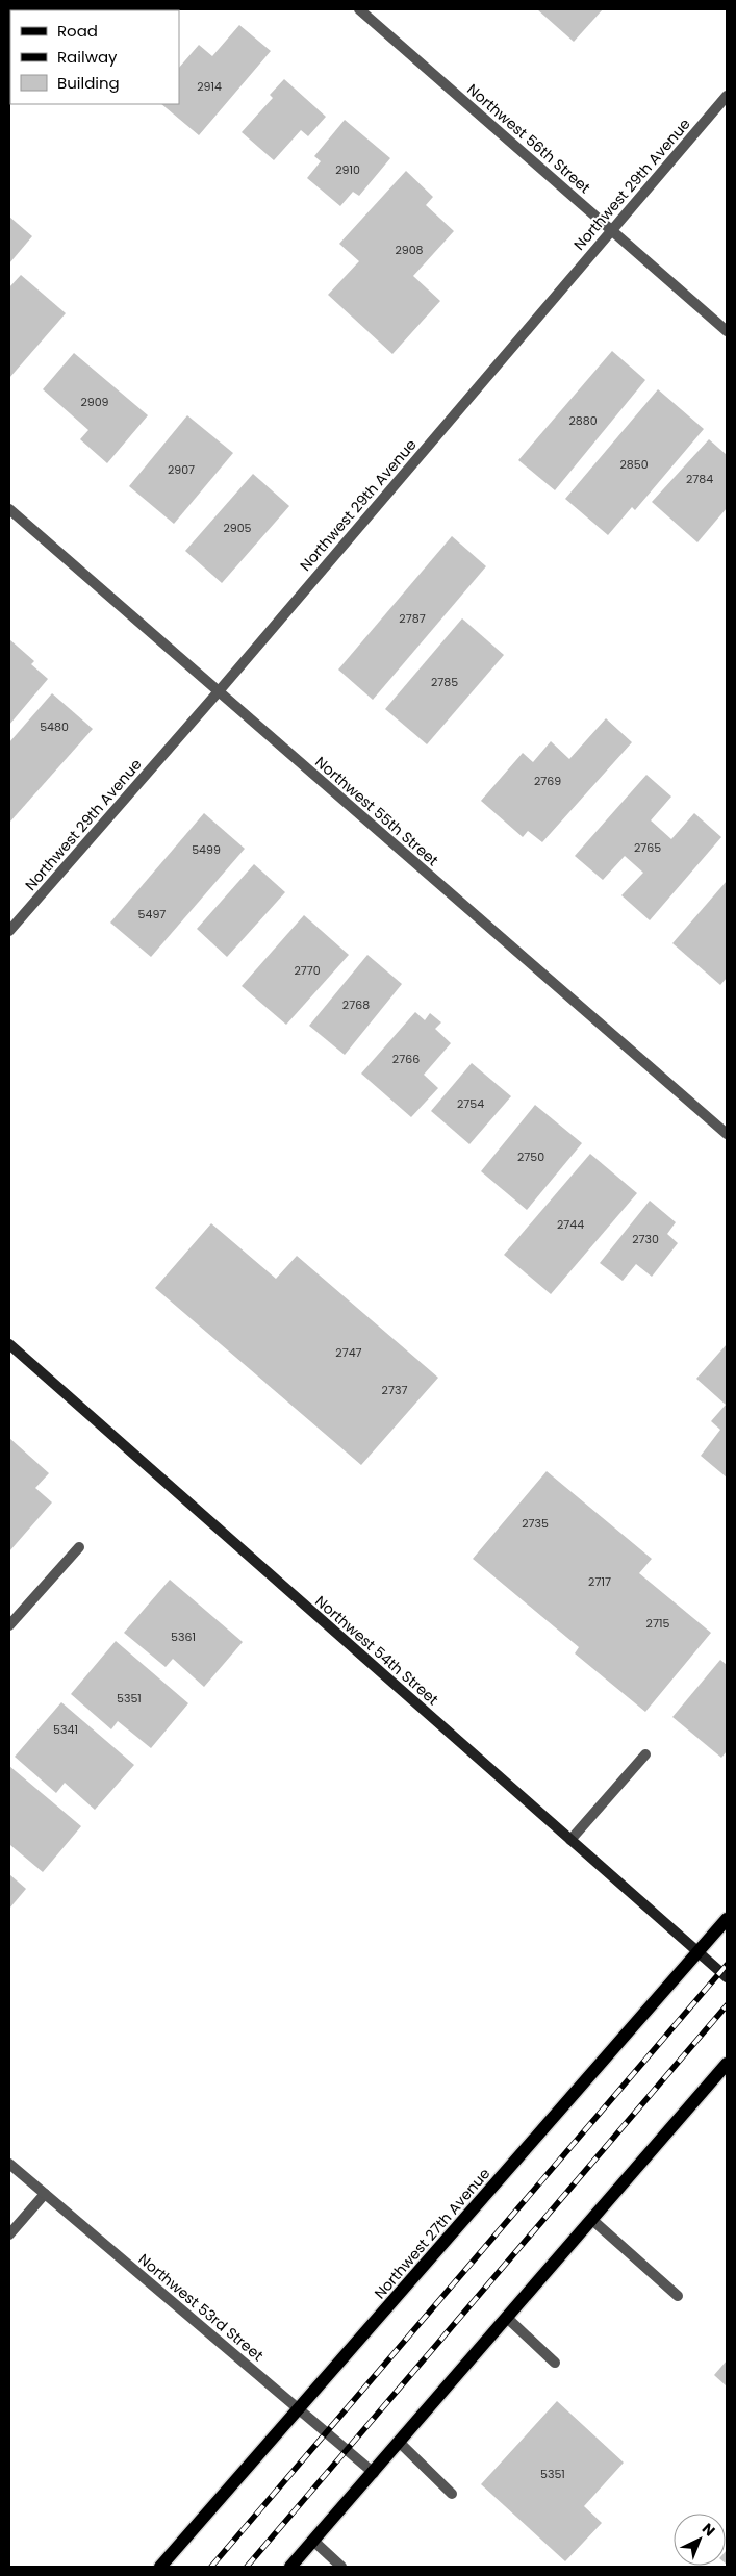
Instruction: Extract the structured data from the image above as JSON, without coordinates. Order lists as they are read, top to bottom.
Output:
{
  "streets": {
    "main road": ["Northwest 54th Street", "Northwest 27th Avenue"],
    "street": [
      "Northwest 56th Street",
      "Northwest 29th Avenue",
      "Northwest 55th Street",
      "Northwest 53rd Street"
    ]
  },
  "crossings": [
    ["Northwest 56th Street", "Northwest 29th Avenue"],
    ["Northwest 29th Avenue", "Northwest 55th Street"],
    ["Northwest 54th Street", "Northwest 27th Avenue"],
    ["Northwest 27th Avenue", "Northwest 53rd Street"]
  ],
  "house_numbers": [
    "2914",
    "2910",
    "2908",
    "2909",
    "2880",
    "2850",
    "2907",
    "2784",
    "2905",
    "2787",
    "2785",
    "5480",
    "2769",
    "2765",
    "5499",
    "5497",
    "2770",
    "2768",
    "2766",
    "2754",
    "2750",
    "2744",
    "2730",
    "2747",
    "2737",
    "2735",
    "2717",
    "2715",
    "5361",
    "5351",
    "5341",
    "5351"
  ],
  "legend": ["Road", "Railway", "Building"],
  "north": "top right"
}
